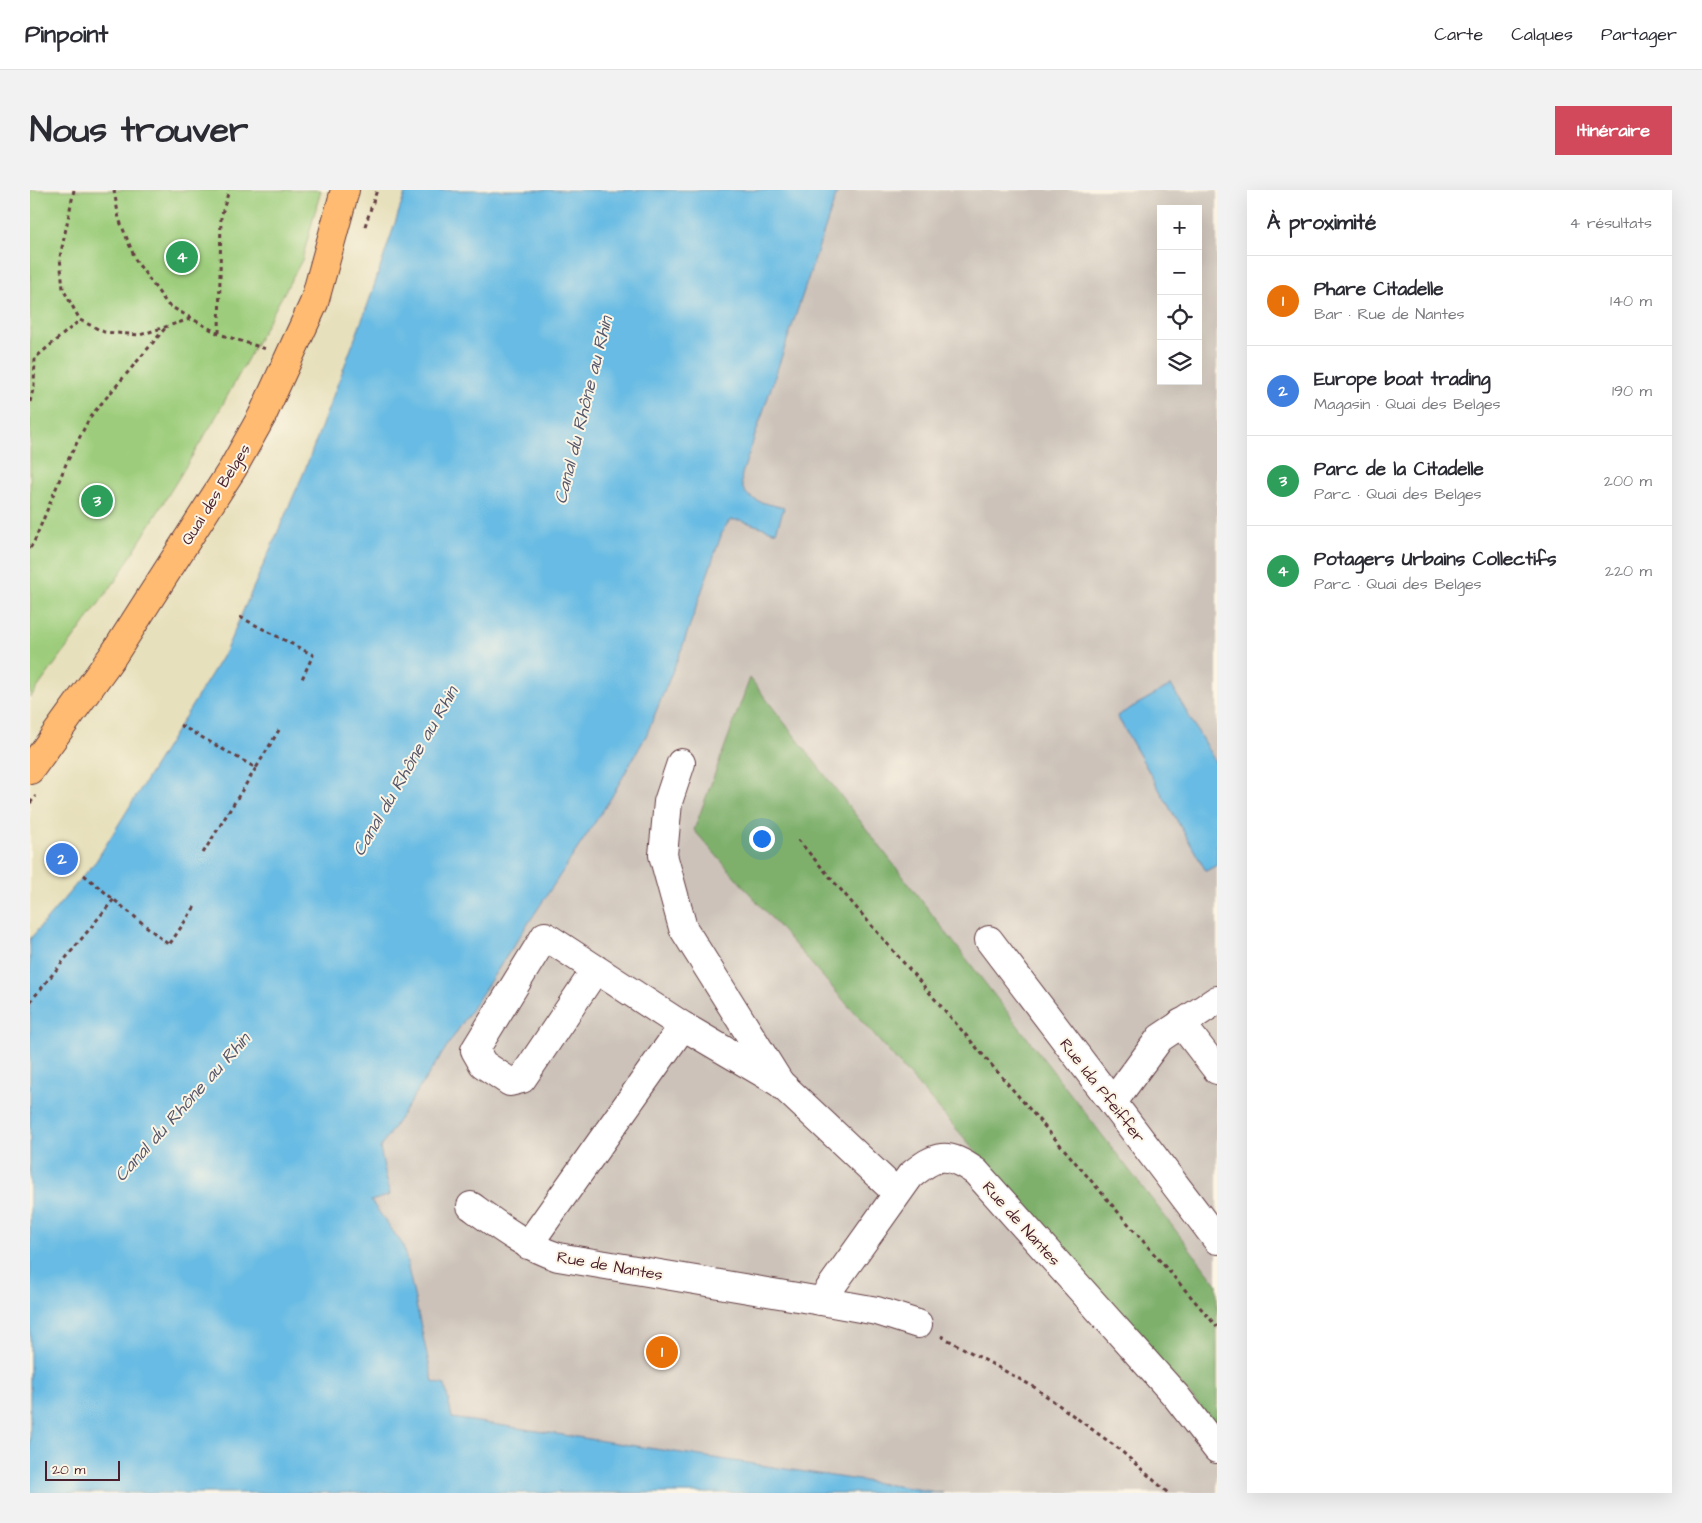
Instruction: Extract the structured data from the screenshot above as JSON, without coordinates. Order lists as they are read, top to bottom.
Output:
{
  "streets": {
    "main road": ["Quai des Belges"],
    "street": ["Rue Ida Pfeiffer", "Rue de Nantes"]
  },
  "water": ["Canal du Rhône au Rhin"],
  "scale_bar": "20 m",
  "page": {
    "header": "Pinpoint",
    "nav": ["Carte", "Calques", "Partager"],
    "title": "Nous trouver",
    "buttons": "Itinéraire",
    "heading": ["À proximité", "4 résultats"],
    "map_buttons": ["+", "−"],
    "pins": [
      "4",
      "3",
      "2",
      "1"
    ],
    "list": [
      {
        "mark": "1",
        "name": "Phare Citadelle",
        "note": "Bar · Rue de Nantes",
        "value": "140 m"
      },
      {
        "mark": "2",
        "name": "Europe boat trading",
        "note": "Magasin · Quai des Belges",
        "value": "190 m"
      },
      {
        "mark": "3",
        "name": "Parc de la Citadelle",
        "note": "Parc · Quai des Belges",
        "value": "200 m"
      },
      {
        "mark": "4",
        "name": "Potagers Urbains Collectifs",
        "note": "Parc · Quai des Belges",
        "value": "220 m"
      }
    ],
    "scale": "20 m"
  }
}
